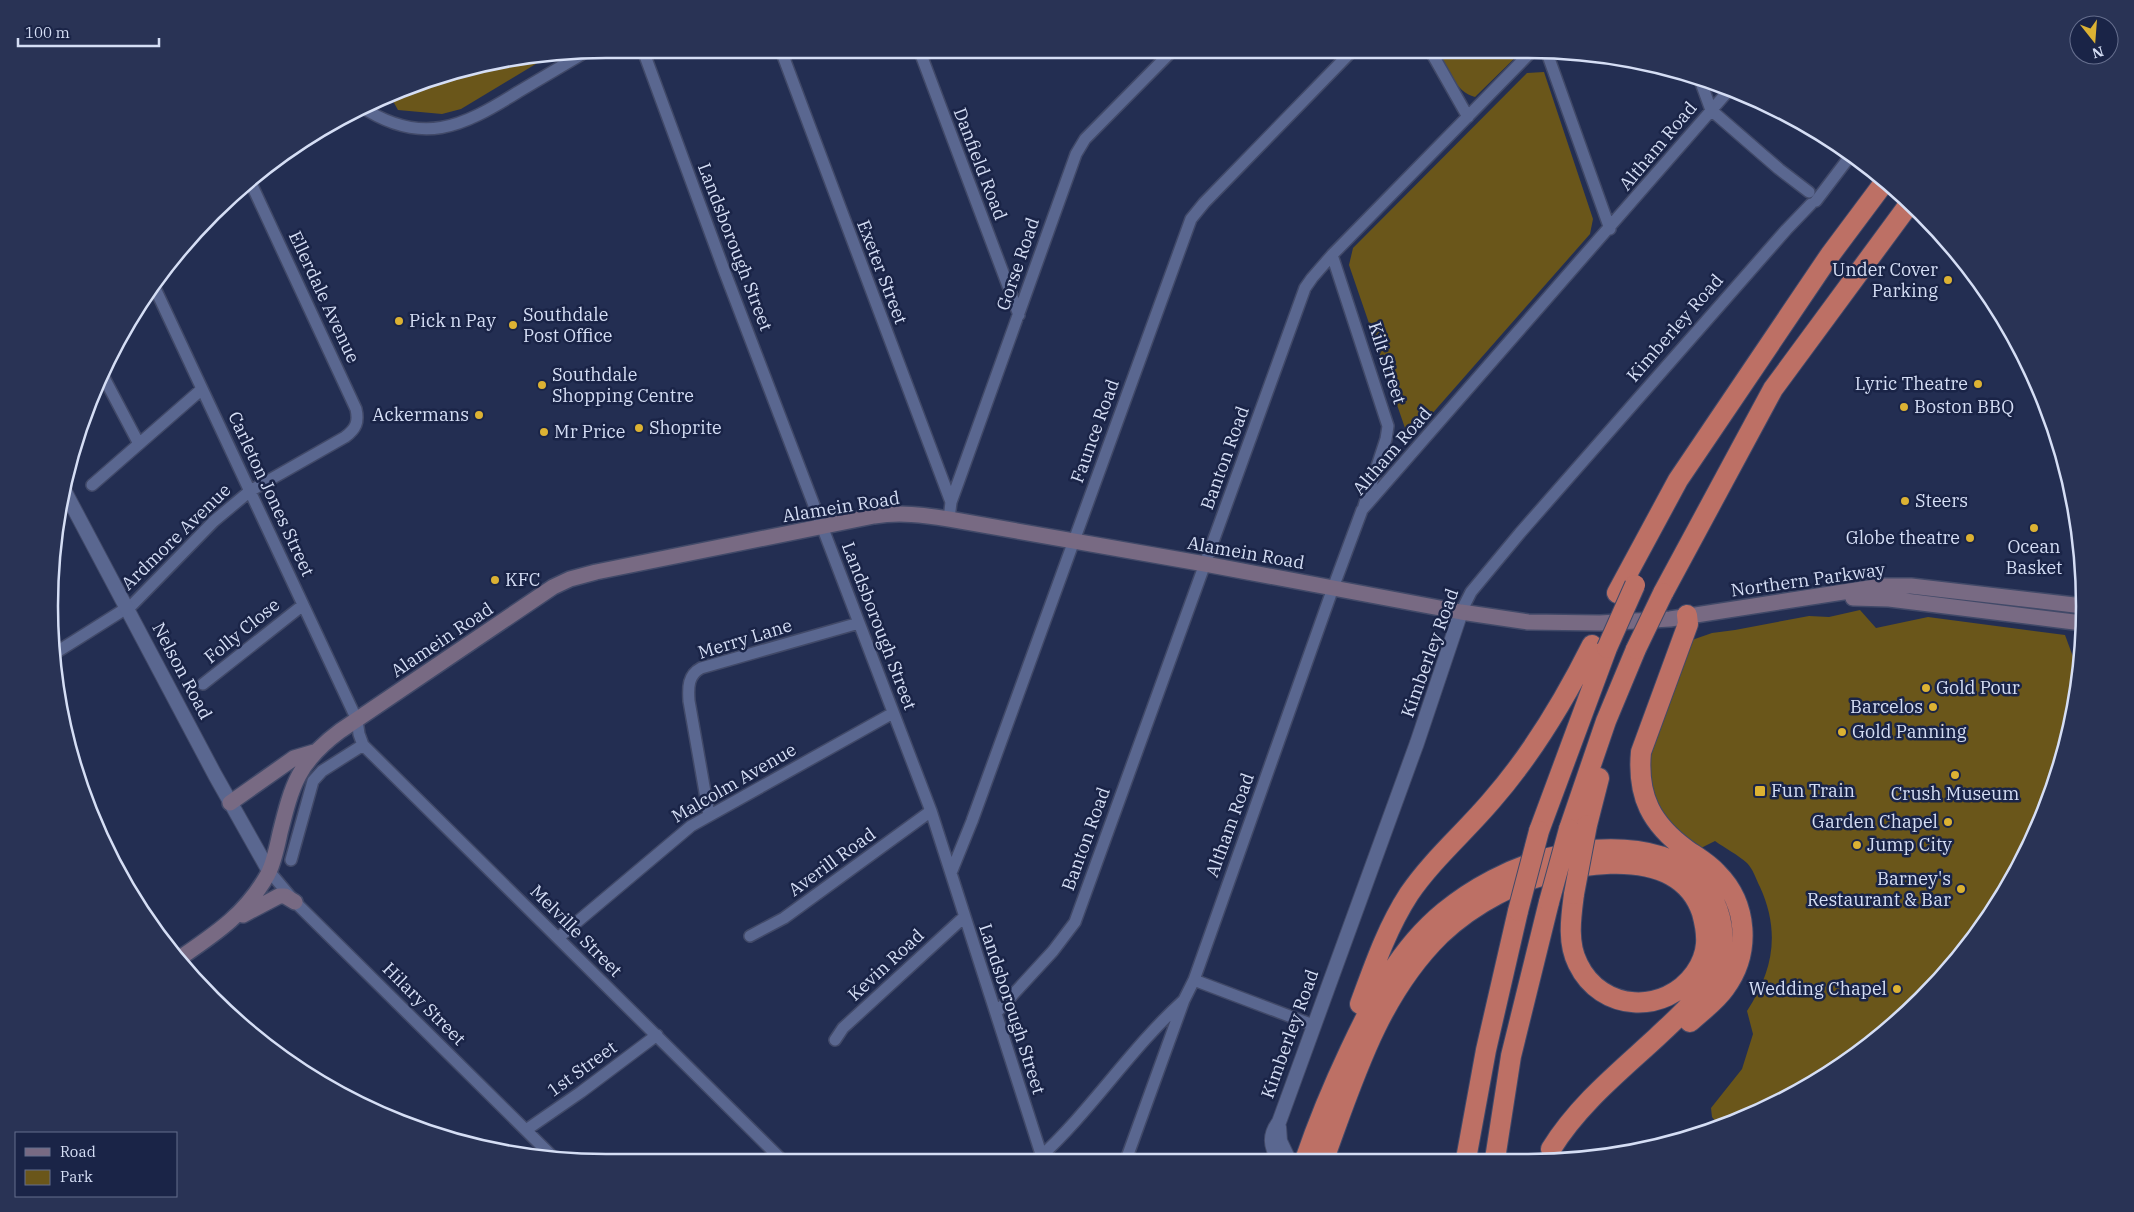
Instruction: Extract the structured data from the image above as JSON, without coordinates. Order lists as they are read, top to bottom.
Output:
{
  "streets": {
    "main road": ["Alamein Road", "Northern Parkway"],
    "street": [
      "Altham Road",
      "Danfield Road",
      "Landsborough Street",
      "Gorse Road",
      "Exeter Street",
      "Ellerdale Avenue",
      "Kimberley Road",
      "Kilt Street",
      "Faunce Road",
      "Banton Road",
      "Carleton Jones Street",
      "Ardmore Avenue",
      "Folly Close",
      "Merry Lane",
      "Nelson Road",
      "Malcolm Avenue",
      "Averill Road",
      "Melville Street",
      "Kevin Road",
      "Hilary Street",
      "1st Street"
    ]
  },
  "crossings": [
    ["Altham Road", "Kilt Street"],
    ["Altham Road", "Alamein Road"],
    ["Danfield Road", "Gorse Road"],
    ["Landsborough Street", "Faunce Road"],
    ["Landsborough Street", "Banton Road"],
    ["Landsborough Street", "Alamein Road"],
    ["Landsborough Street", "Merry Lane"],
    ["Landsborough Street", "Malcolm Avenue"],
    ["Landsborough Street", "Averill Road"],
    ["Landsborough Street", "Kevin Road"],
    ["Gorse Road", "Exeter Street"],
    ["Gorse Road", "Alamein Road"],
    ["Ellerdale Avenue", "Ardmore Avenue"],
    ["Kimberley Road", "Alamein Road"],
    ["Kilt Street", "Banton Road"],
    ["Faunce Road", "Alamein Road"],
    ["Banton Road", "Alamein Road"],
    ["Carleton Jones Street", "Alamein Road"],
    ["Carleton Jones Street", "Ardmore Avenue"],
    ["Carleton Jones Street", "Folly Close"],
    ["Alamein Road", "Northern Parkway"],
    ["Alamein Road", "Nelson Road"],
    ["Alamein Road", "Hilary Street"],
    ["Ardmore Avenue", "Nelson Road"],
    ["Merry Lane", "Malcolm Avenue"],
    ["Nelson Road", "Hilary Street"],
    ["Malcolm Avenue", "Melville Street"],
    ["Melville Street", "1st Street"],
    ["Hilary Street", "1st Street"]
  ],
  "places": {
    "other": [
      "Under Cover Parking",
      "Pick n Pay",
      "Southdale Post Office",
      "Lyric Theatre",
      "Southdale Shopping Centre",
      "Boston BBQ",
      "Ackermans",
      "Shoprite",
      "Mr Price",
      "Steers",
      "Ocean Basket",
      "Globe theatre",
      "KFC",
      "Gold Pour",
      "Barcelos",
      "Gold Panning",
      "Crush Museum",
      "Garden Chapel",
      "Jump City",
      "Barney's Restaurant & Bar",
      "Wedding Chapel"
    ],
    "transit": ["Fun Train"]
  },
  "legend": ["Road", "Park"],
  "scale_bar": "100 m",
  "north": "bottom"
}
